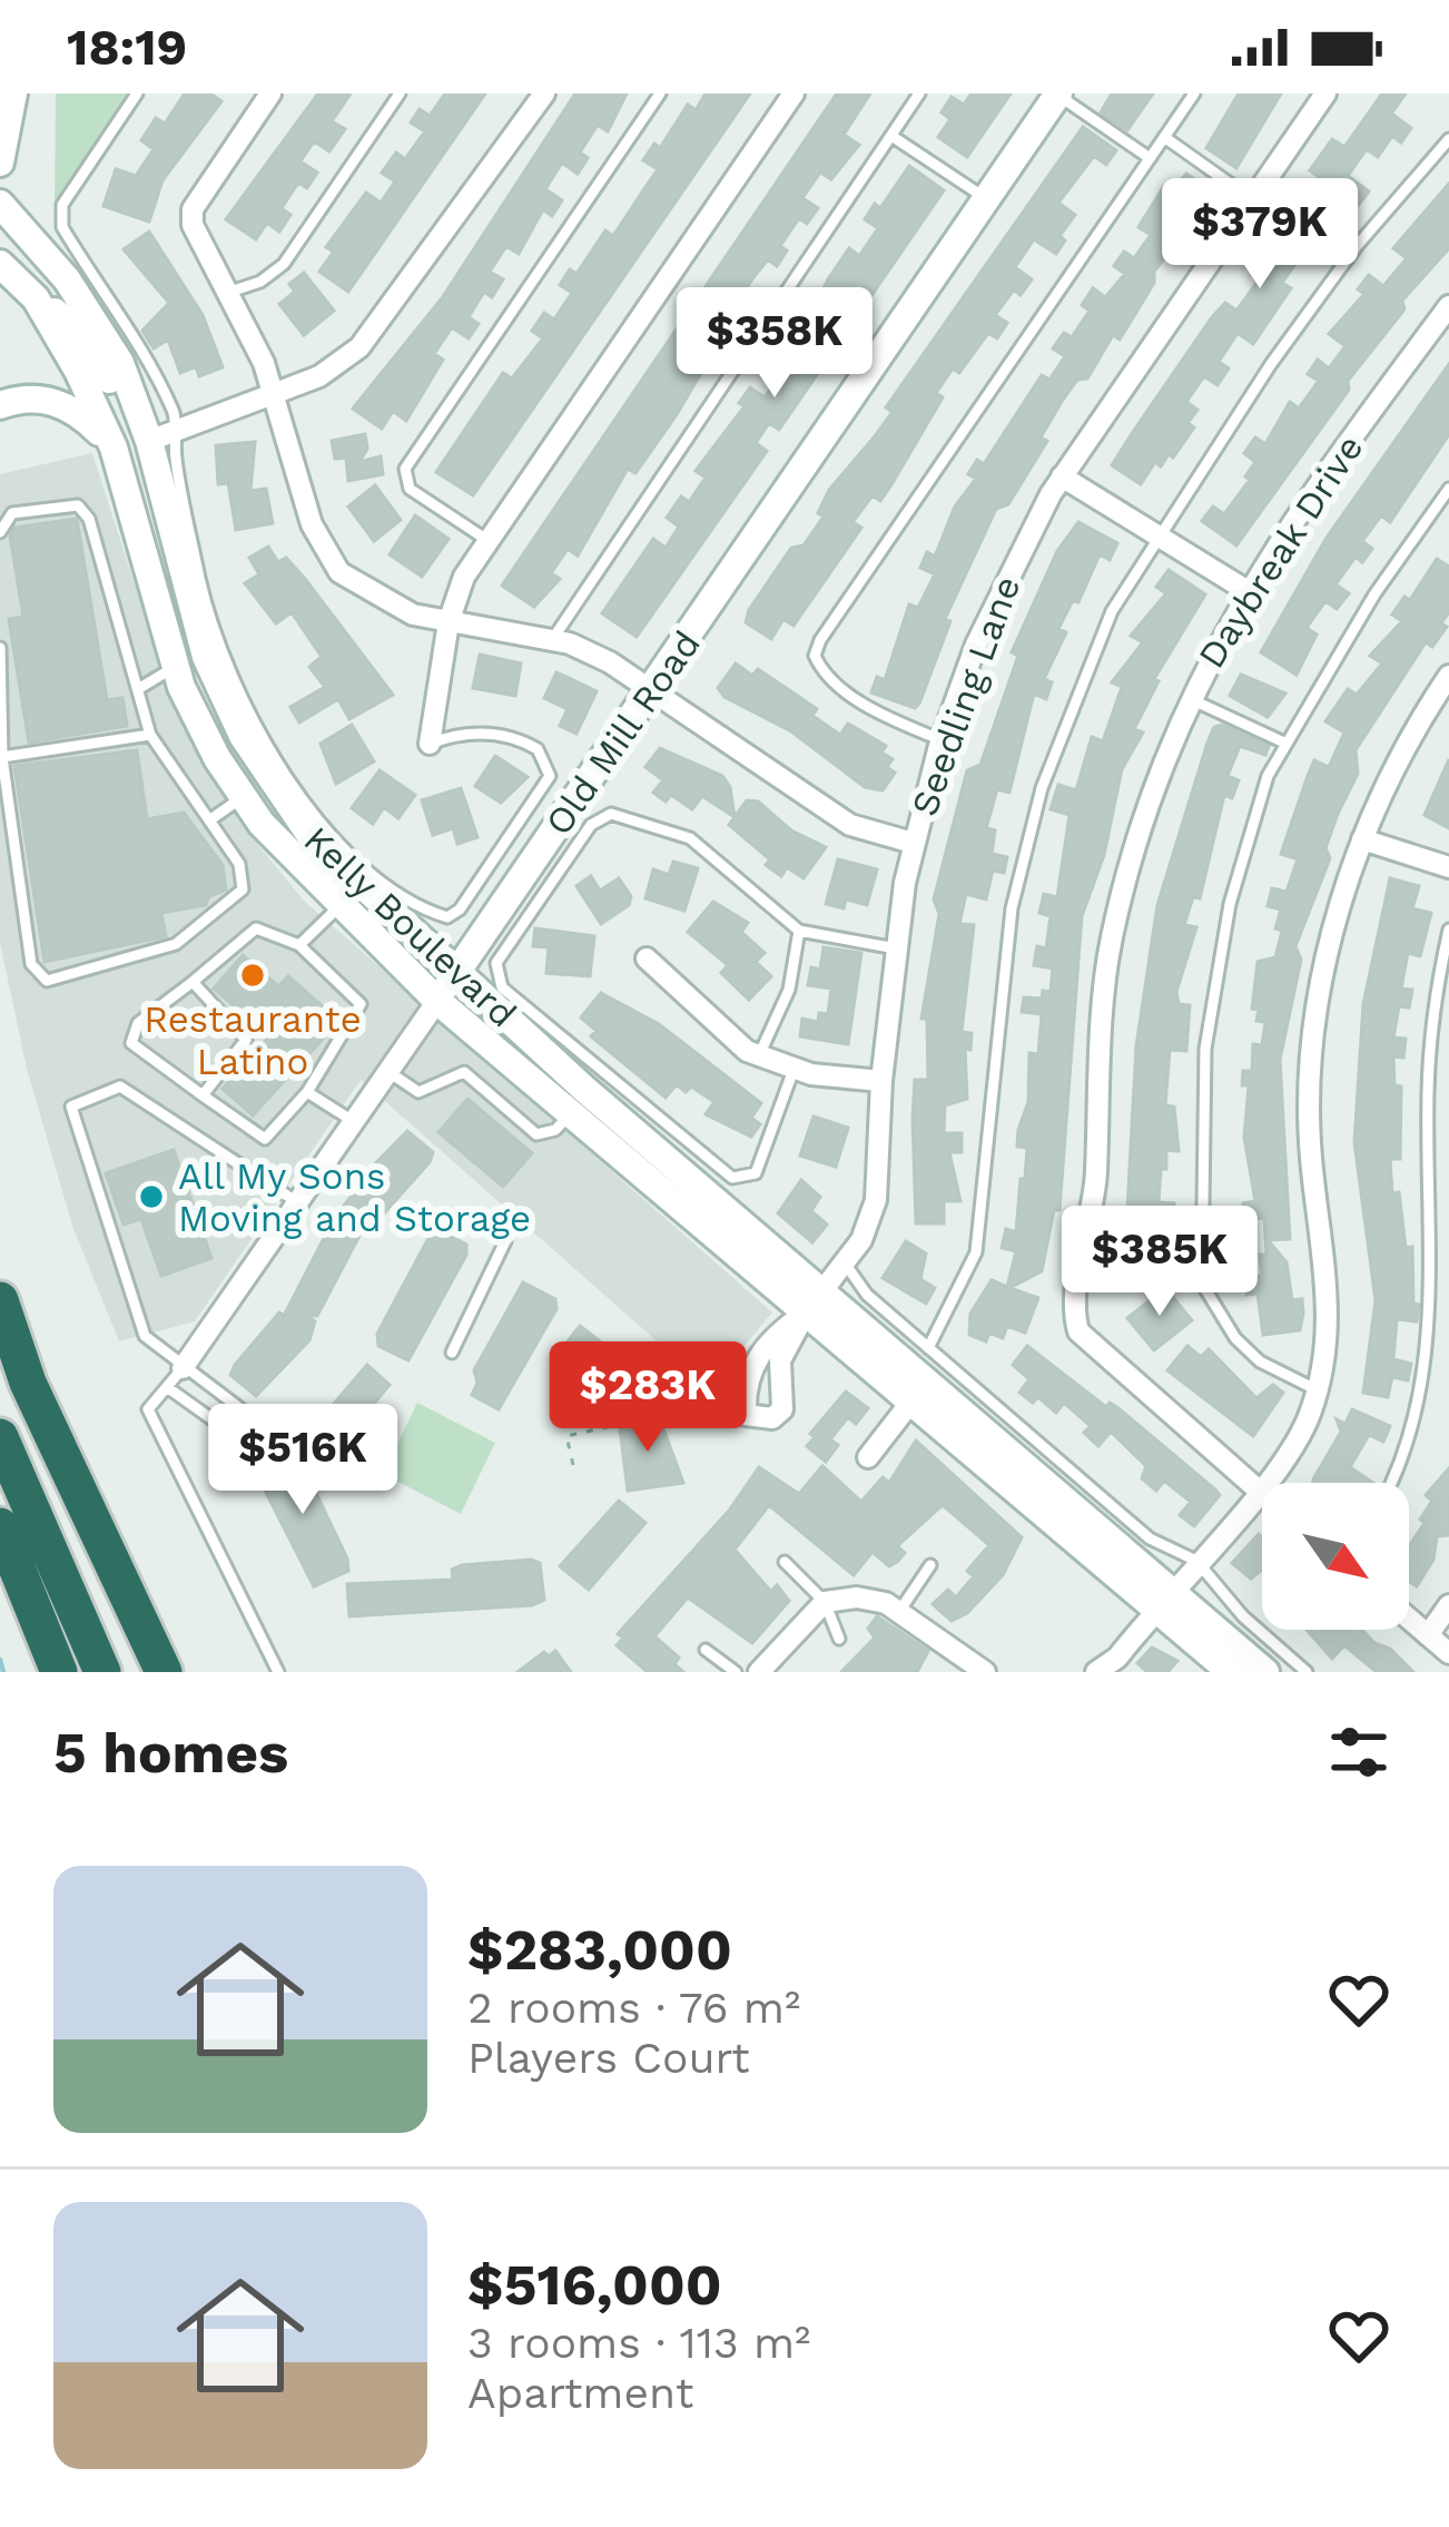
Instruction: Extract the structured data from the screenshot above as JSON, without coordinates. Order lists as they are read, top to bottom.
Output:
{
  "streets": {
    "main road": ["Old Mill Road", "Kelly Boulevard"],
    "street": ["Daybreak Drive", "Seedling Lane"]
  },
  "crossings": [
    ["Seedling Lane", "Kelly Boulevard"],
    ["Old Mill Road", "Kelly Boulevard"]
  ],
  "places": ["Restaurante Latino", "All My Sons Moving and Storage"],
  "north": "bottom right",
  "page": {
    "status": "18:19",
    "price": [
      "$379K",
      "$358K",
      "$385K",
      "$283K",
      "$516K"
    ],
    "heading": "5 homes",
    "list": [
      {
        "name": "$283,000",
        "note": "2 rooms · 76 m² · Players Court"
      },
      {
        "name": "$516,000",
        "note": "3 rooms · 113 m² · Apartment"
      }
    ]
  }
}
